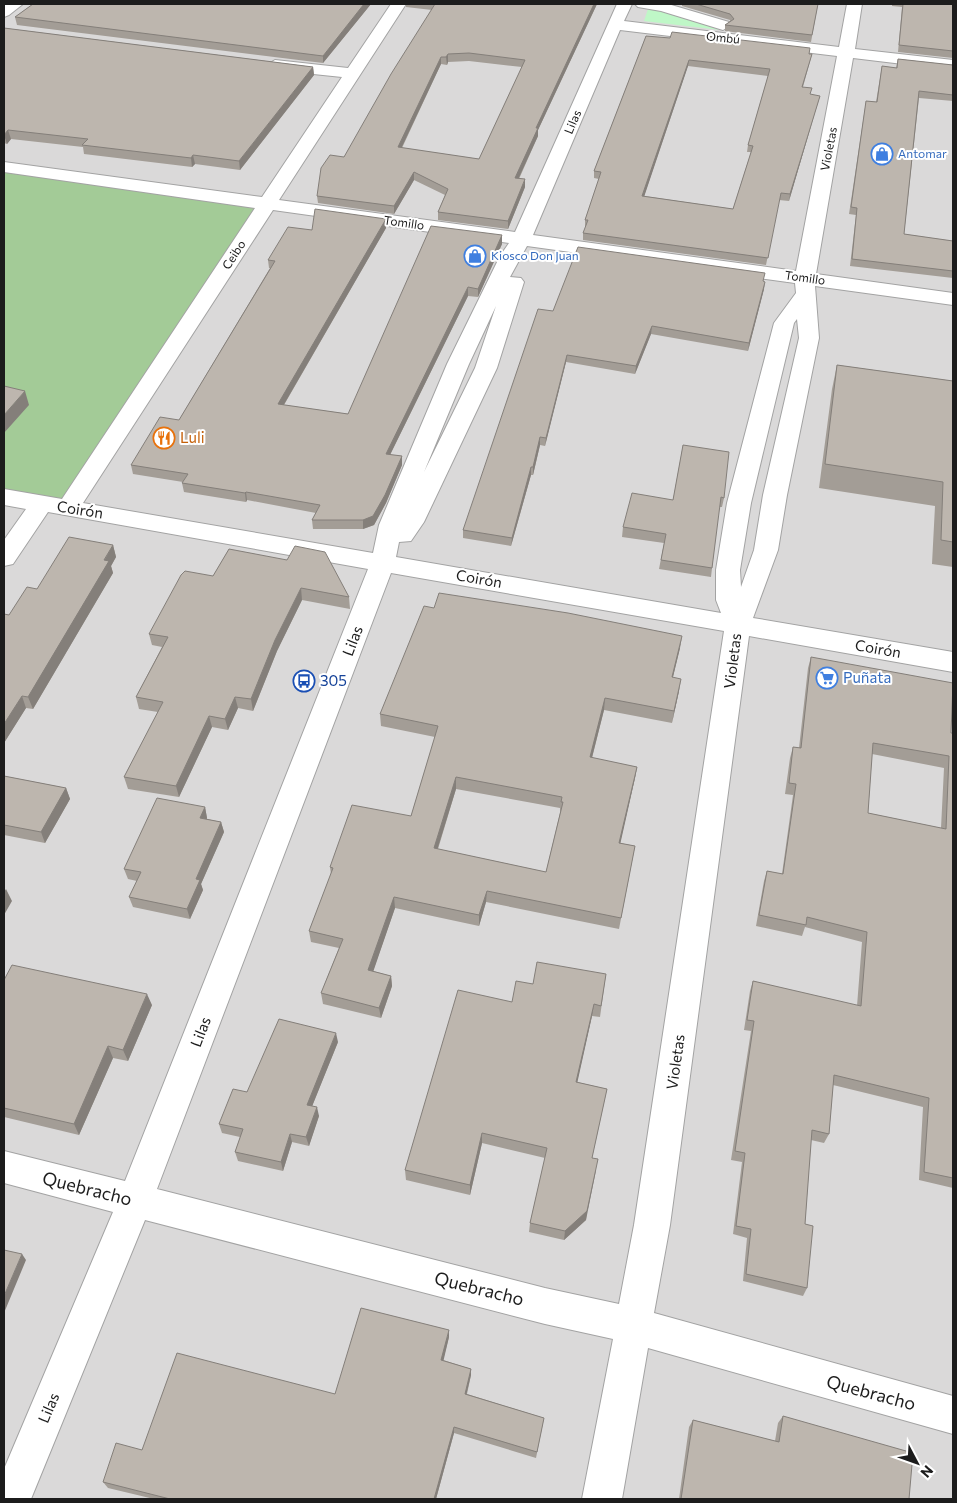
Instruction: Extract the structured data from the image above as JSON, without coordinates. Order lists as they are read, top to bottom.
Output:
{
  "streets": {
    "street": [
      "Ombú",
      "Lilas",
      "Violetas",
      "Tomillo",
      "Ceibo",
      "Coirón",
      "Quebracho"
    ]
  },
  "crossings": [
    ["Ombú", "Lilas"],
    ["Ombú", "Violetas"],
    ["Lilas", "Tomillo"],
    ["Lilas", "Coirón"],
    ["Lilas", "Quebracho"],
    ["Violetas", "Tomillo"],
    ["Violetas", "Coirón"],
    ["Violetas", "Quebracho"],
    ["Tomillo", "Ceibo"],
    ["Ceibo", "Coirón"]
  ],
  "places": {
    "shop": ["Antomar", "Kiosco Don Juan"],
    "restaurant": ["Luli"],
    "supermarket": ["Puñata"],
    "bus stop": ["305"]
  },
  "north": "bottom right"
}
